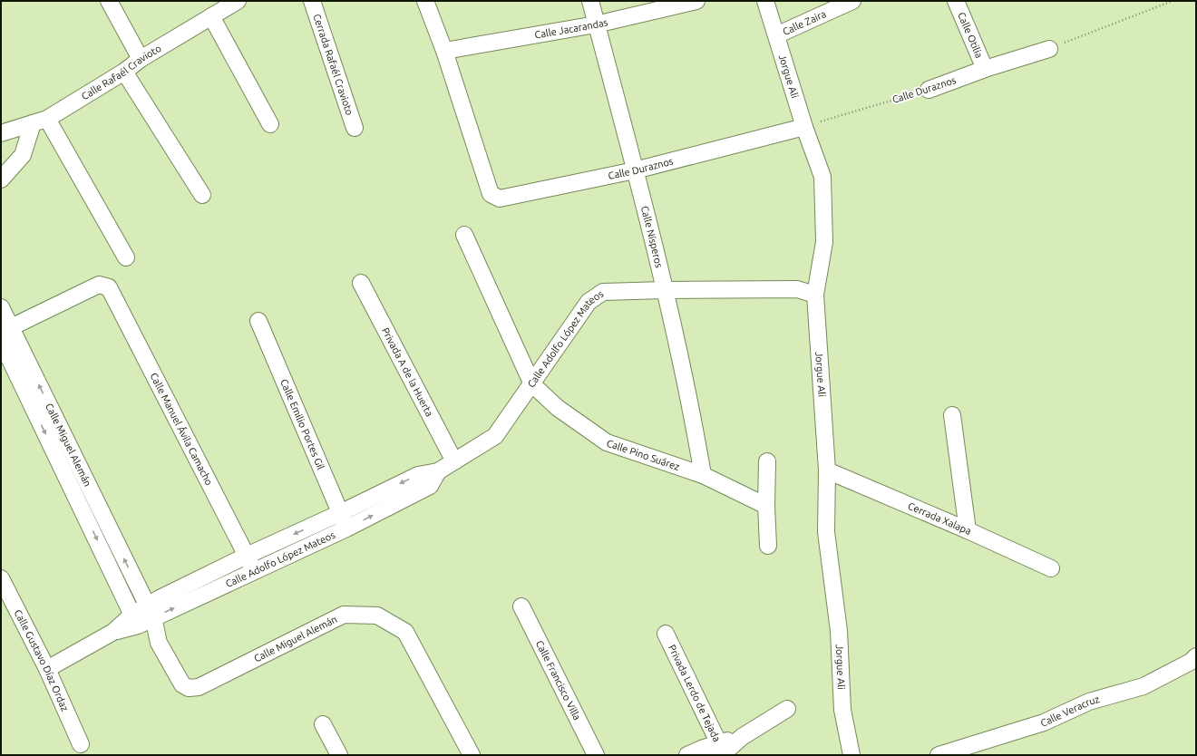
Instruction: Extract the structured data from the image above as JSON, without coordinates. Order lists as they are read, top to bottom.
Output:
{
  "streets": {
    "street": [
      "Calle Zaira",
      "Calle Jacarandas",
      "Calle Otilia",
      "Cerrada Rafaél Cravioto",
      "Calle Rafaél Cravioto",
      "Jorgue Ali",
      "Calle Duraznos",
      "Calle Nísperos",
      "Calle Adolfo López Mateos",
      "Privada A de la Huerta",
      "Calle Emilio Portes Gil",
      "Calle Manuel Ávila Camacho",
      "Calle Miguel Alemán",
      "Calle Pino Suárez",
      "Cerrada Xalapa",
      "Calle Gustavo Díaz Ordaz",
      "Calle Francisco Villa",
      "Privada Lerdo de Tejada",
      "Calle Veracruz"
    ]
  },
  "crossings": [
    ["Calle Zaira", "Jorgue Ali"],
    ["Calle Jacarandas", "Calle Duraznos"],
    ["Calle Jacarandas", "Calle Nísperos"],
    ["Calle Otilia", "Calle Duraznos"],
    ["Jorgue Ali", "Calle Duraznos"],
    ["Jorgue Ali", "Calle Adolfo López Mateos"],
    ["Jorgue Ali", "Cerrada Xalapa"],
    ["Calle Duraznos", "Calle Nísperos"],
    ["Calle Nísperos", "Calle Adolfo López Mateos"],
    ["Calle Nísperos", "Calle Pino Suárez"],
    ["Calle Adolfo López Mateos", "Privada A de la Huerta"],
    ["Calle Adolfo López Mateos", "Calle Emilio Portes Gil"],
    ["Calle Adolfo López Mateos", "Calle Manuel Ávila Camacho"],
    ["Calle Adolfo López Mateos", "Calle Miguel Alemán"],
    ["Calle Adolfo López Mateos", "Calle Pino Suárez"],
    ["Calle Adolfo López Mateos", "Calle Gustavo Díaz Ordaz"],
    ["Calle Manuel Ávila Camacho", "Calle Miguel Alemán"]
  ]
}
